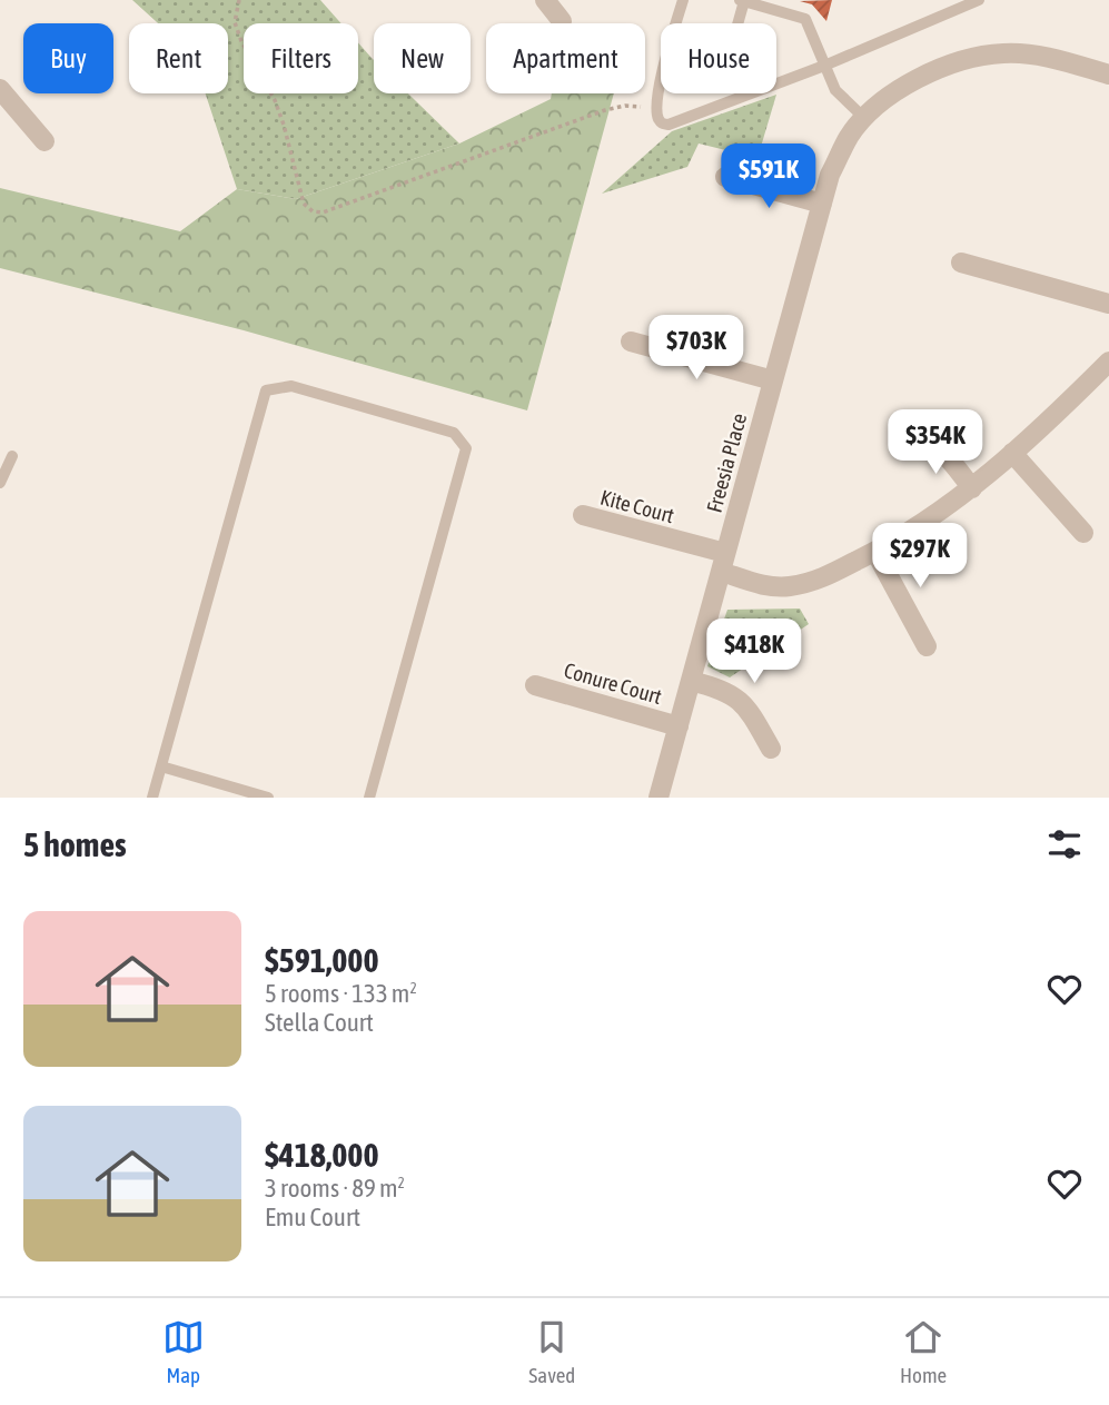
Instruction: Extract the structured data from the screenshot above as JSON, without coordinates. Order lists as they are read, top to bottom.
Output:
{
  "streets": {
    "street": ["Freesia Place", "Kite Court", "Conure Court"]
  },
  "crossings": [
    ["Freesia Place", "Kite Court"],
    ["Freesia Place", "Conure Court"]
  ],
  "page": {
    "chip": [
      "Buy",
      "Rent",
      "Filters",
      "New",
      "Apartment",
      "House"
    ],
    "price": [
      "$591K",
      "$703K",
      "$354K",
      "$297K",
      "$418K"
    ],
    "heading": "5 homes",
    "list": [
      {
        "name": "$591,000",
        "note": "5 rooms · 133 m² · Stella Court"
      },
      {
        "name": "$418,000",
        "note": "3 rooms · 89 m² · Emu Court"
      }
    ],
    "tabs": ["Map", "Saved", "Home"]
  }
}
